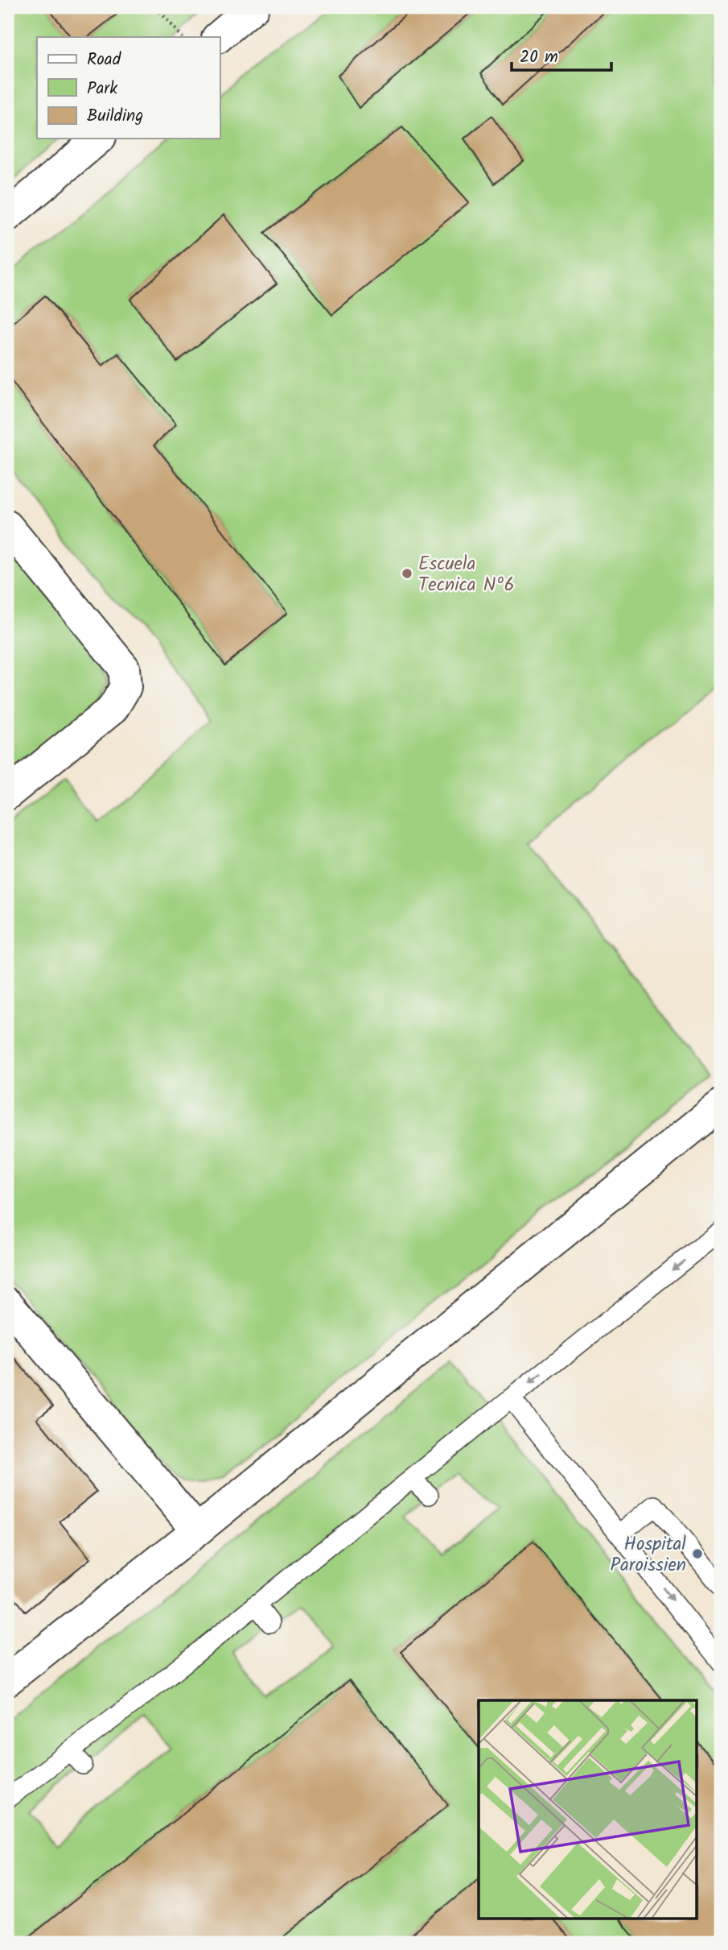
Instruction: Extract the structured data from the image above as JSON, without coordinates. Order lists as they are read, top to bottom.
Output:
{
  "places": ["Escuela Tecnica Nº6", "Hospital Paroissien"],
  "legend": ["Road", "Park", "Building"],
  "scale_bar": "20 m"
}
